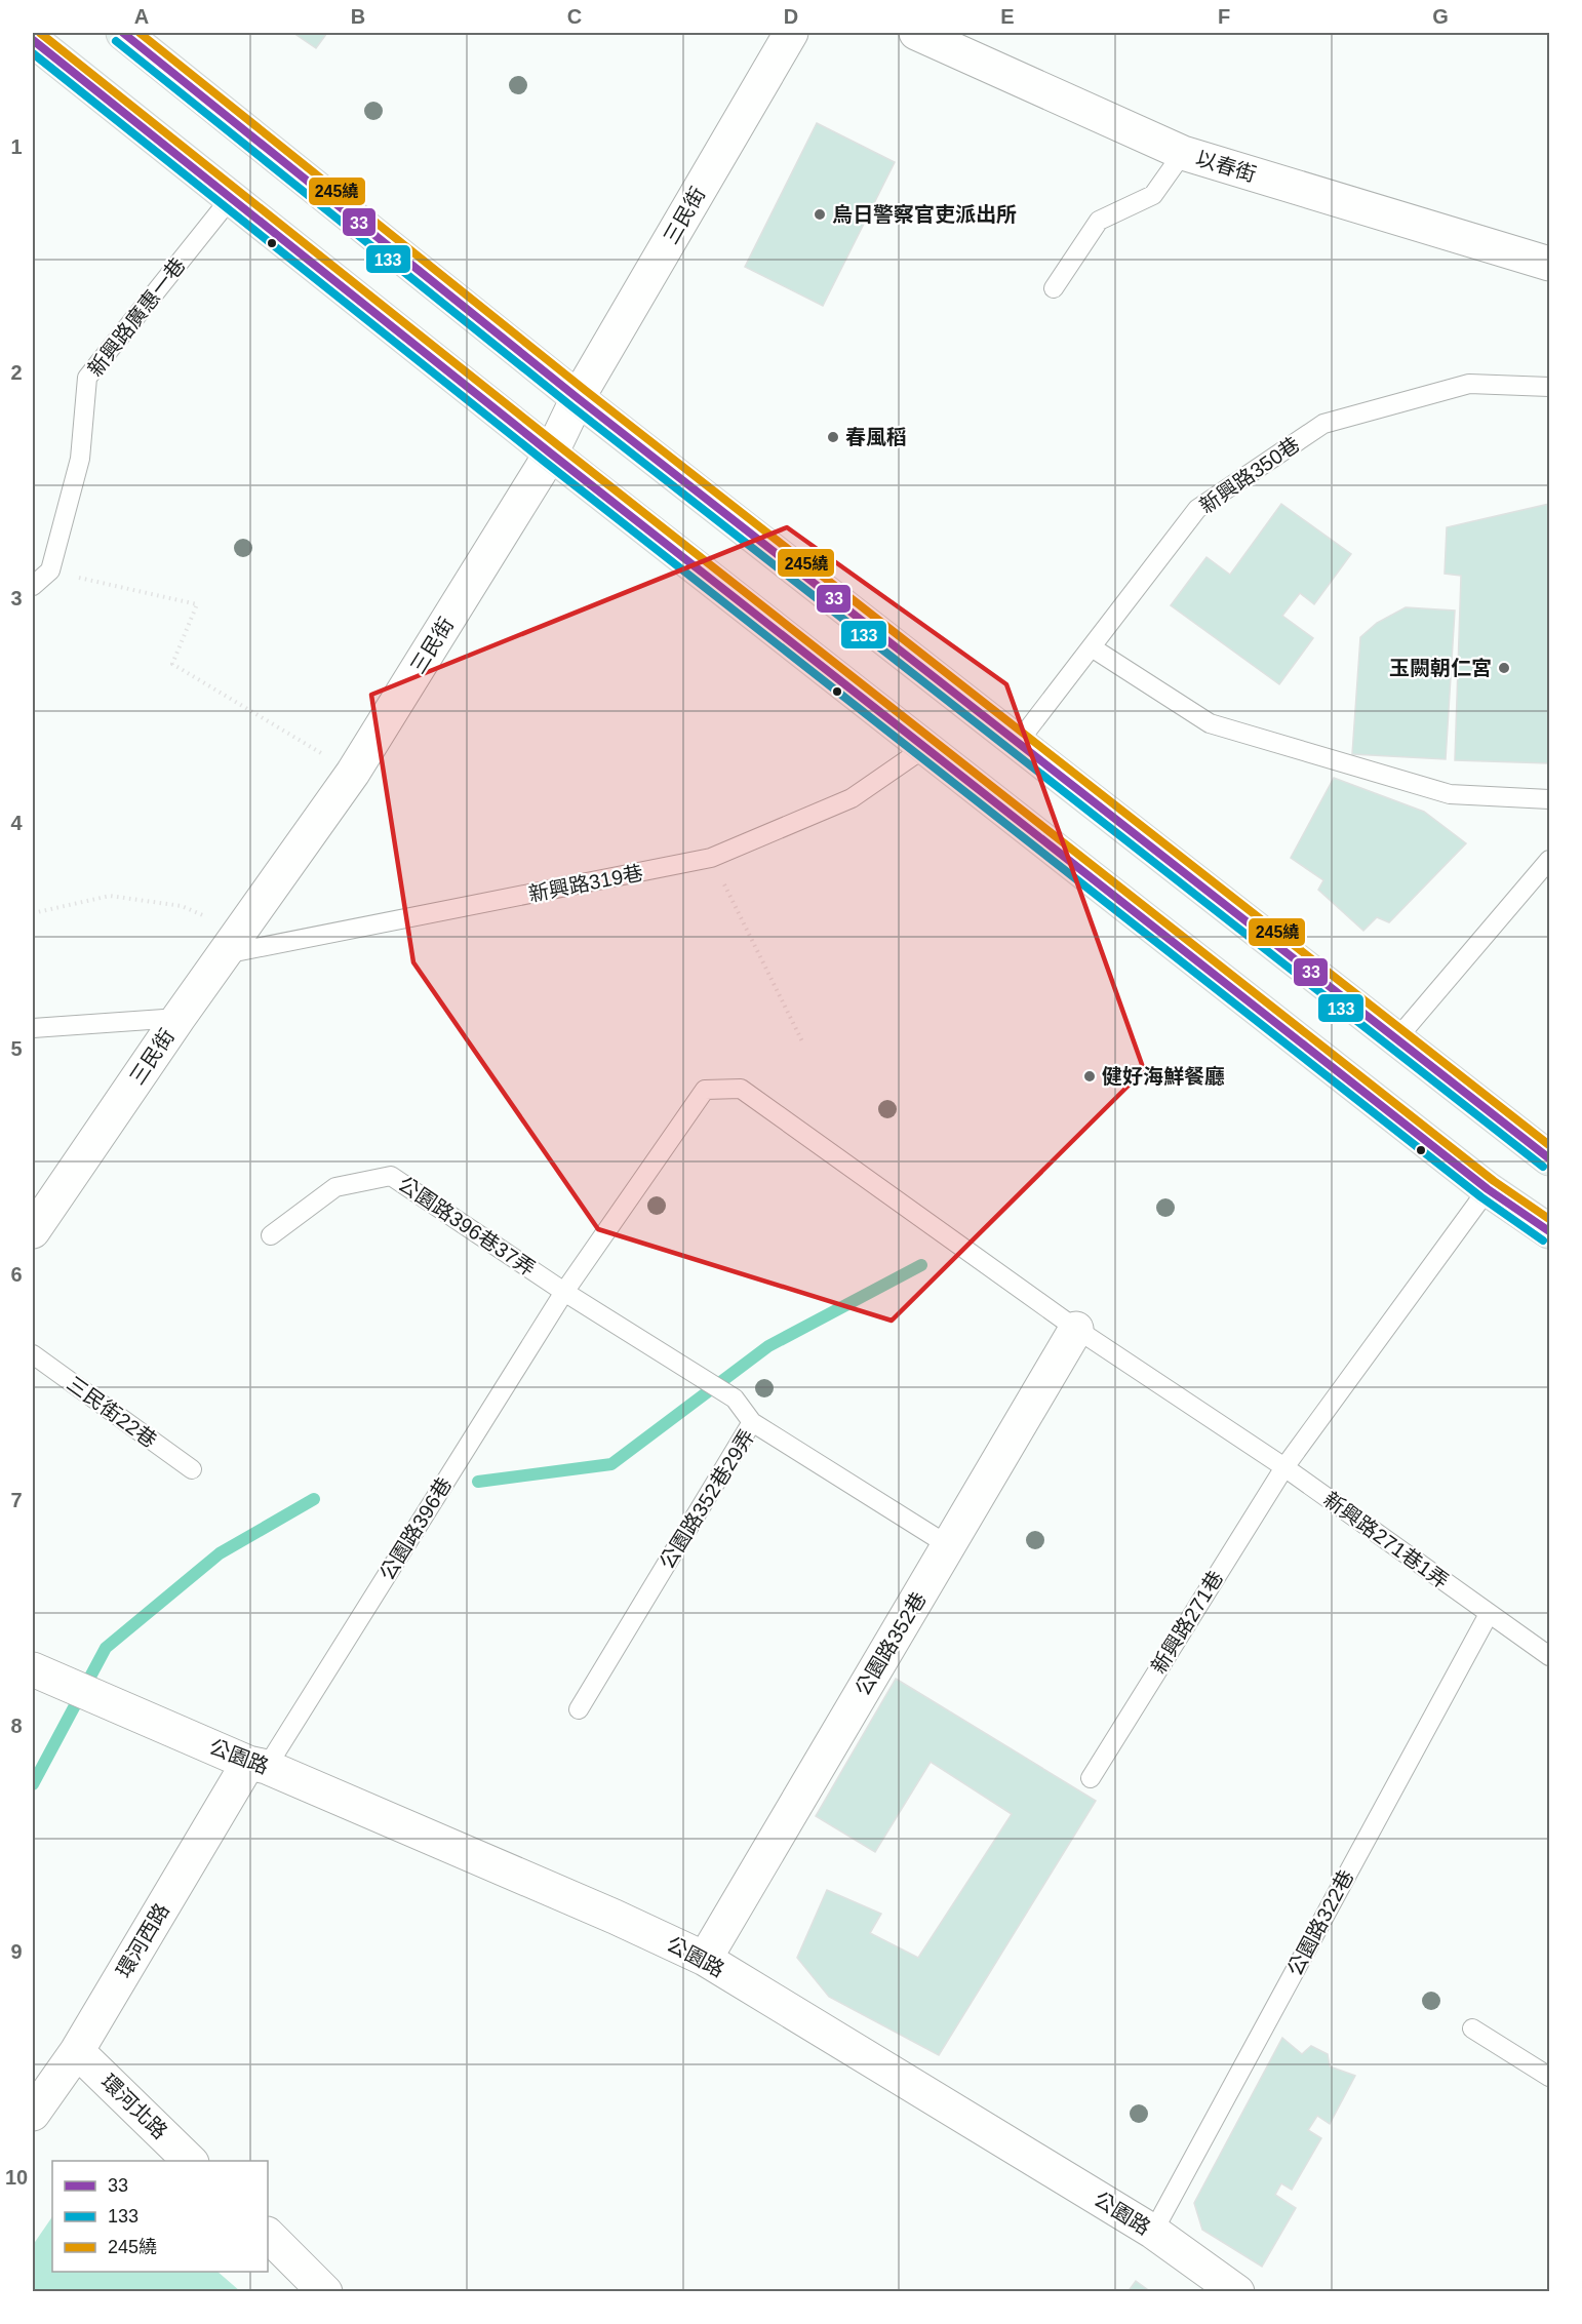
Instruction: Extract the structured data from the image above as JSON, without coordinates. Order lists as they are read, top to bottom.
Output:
{
  "streets": {
    "street": [
      "以春街",
      "三民街",
      "公園路352巷",
      "公園路",
      "環河西路",
      "環河北路"
    ],
    "lane": [
      "新興路廣惠一巷",
      "新興路350巷",
      "新興路319巷",
      "公園路396巷37弄",
      "三民街22巷",
      "公園路352巷29弄",
      "公園路396巷",
      "新興路271巷1弄",
      "新興路271巷",
      "公園路322巷"
    ]
  },
  "crossings": [
    ["三民街", "新興路319巷"],
    ["公園路396巷37弄", "公園路352巷29弄"],
    ["公園路396巷37弄", "公園路396巷"],
    ["公園路352巷29弄", "公園路352巷"],
    ["公園路396巷", "公園路352巷"],
    ["公園路396巷", "公園路"],
    ["公園路396巷", "環河西路"],
    ["新興路271巷1弄", "新興路271巷"],
    ["新興路271巷1弄", "公園路322巷"],
    ["公園路352巷", "公園路"],
    ["公園路", "公園路322巷"],
    ["公園路", "環河西路"],
    ["環河西路", "環河北路"]
  ],
  "places": [
    "烏日警察官吏派出所",
    "春風稻",
    "玉闕朝仁宮",
    "健好海鮮餐廳"
  ],
  "lines": ["transit line 33", "transit line 245繞", "transit line 133"],
  "legend": ["33", "133", "245繞"],
  "grid": {
    "columns": [
      "A",
      "B",
      "C",
      "D",
      "E",
      "F",
      "G"
    ],
    "rows": [
      "1",
      "2",
      "3",
      "4",
      "5",
      "6",
      "7",
      "8",
      "9",
      "10"
    ]
  }
}
